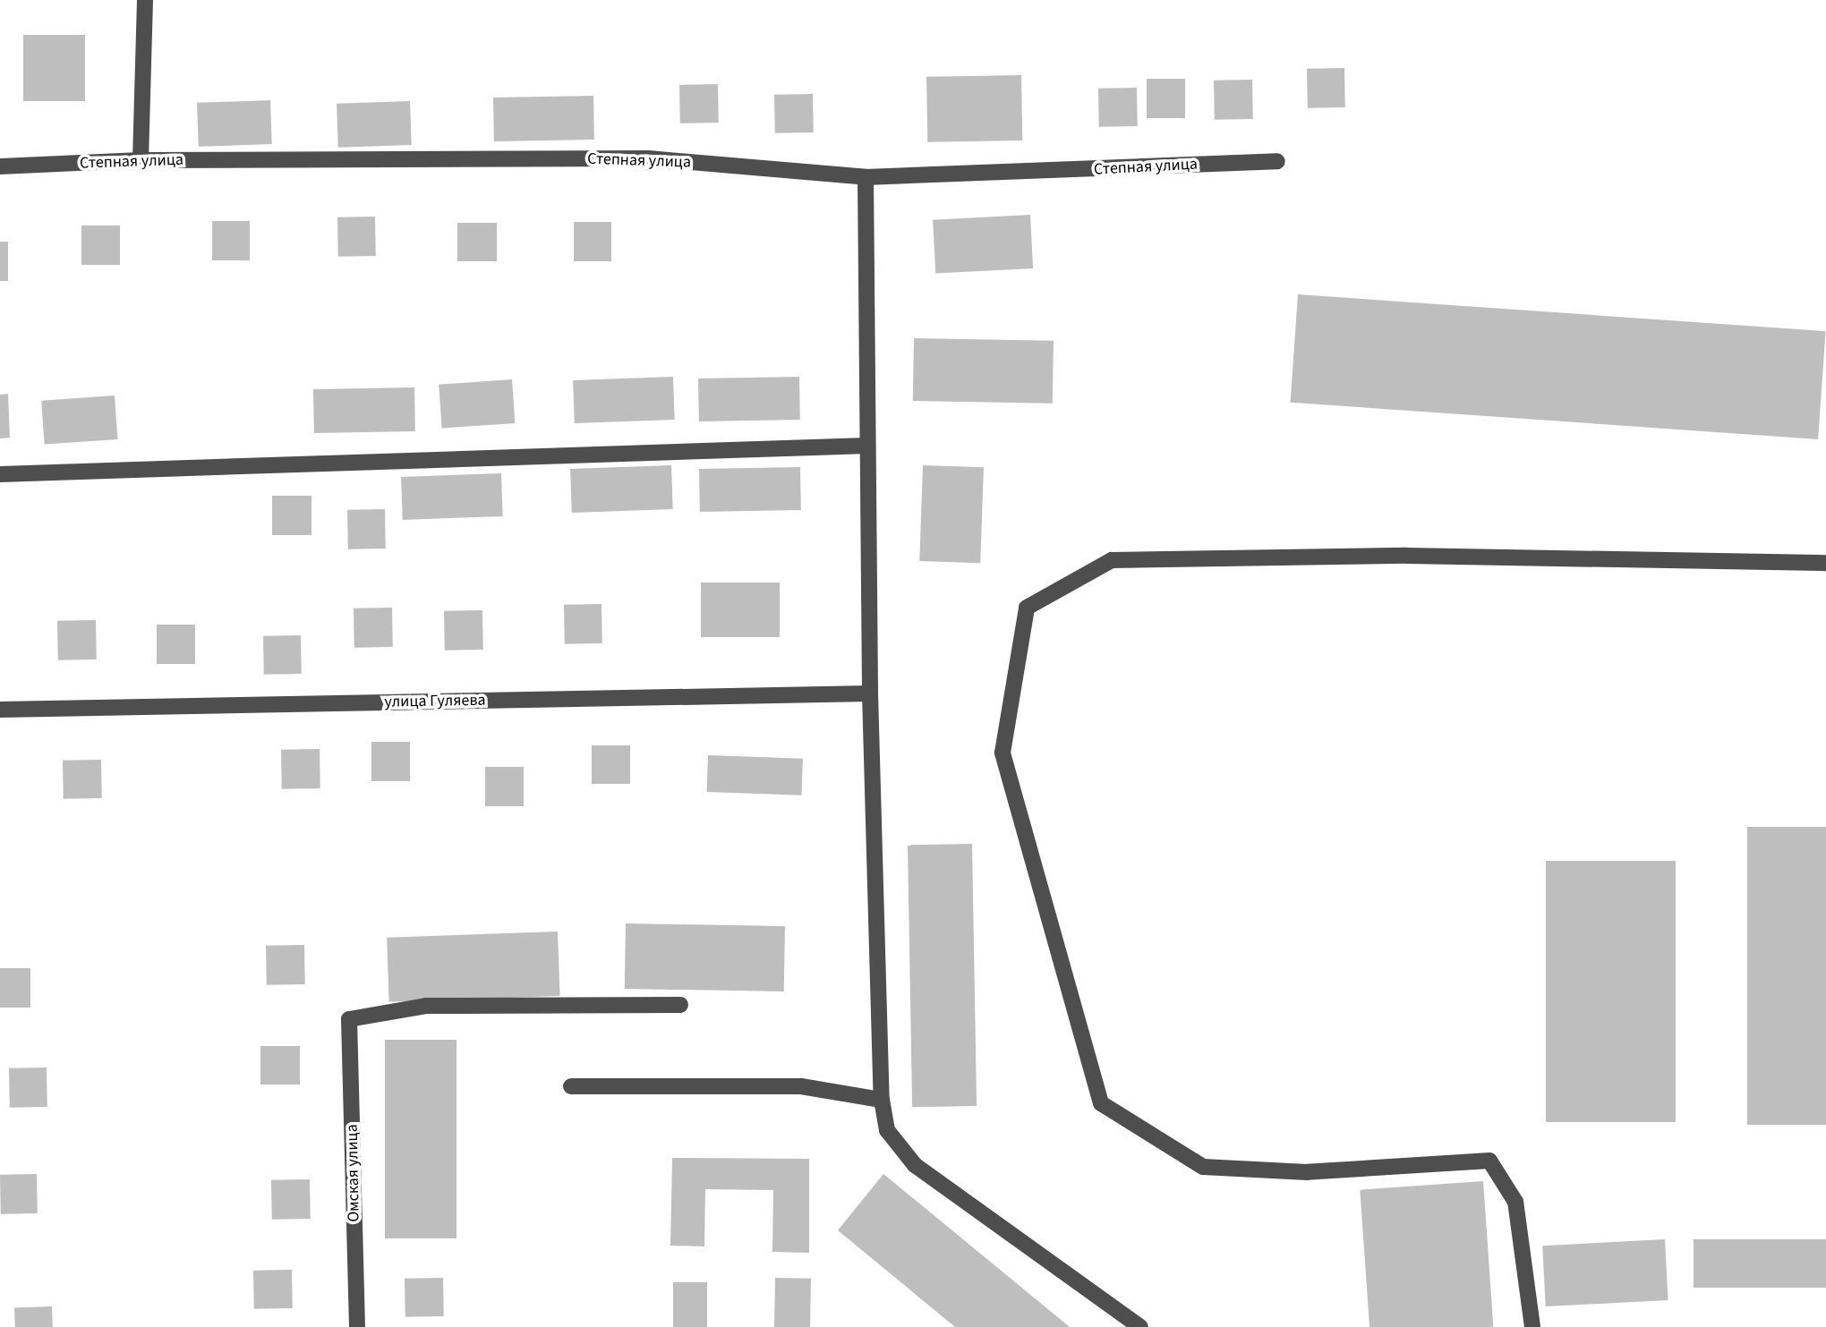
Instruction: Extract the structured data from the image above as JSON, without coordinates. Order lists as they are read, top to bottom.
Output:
{
  "streets": {
    "street": ["Степная улица", "улица Гуляева", "Омская улица"]
  }
}
